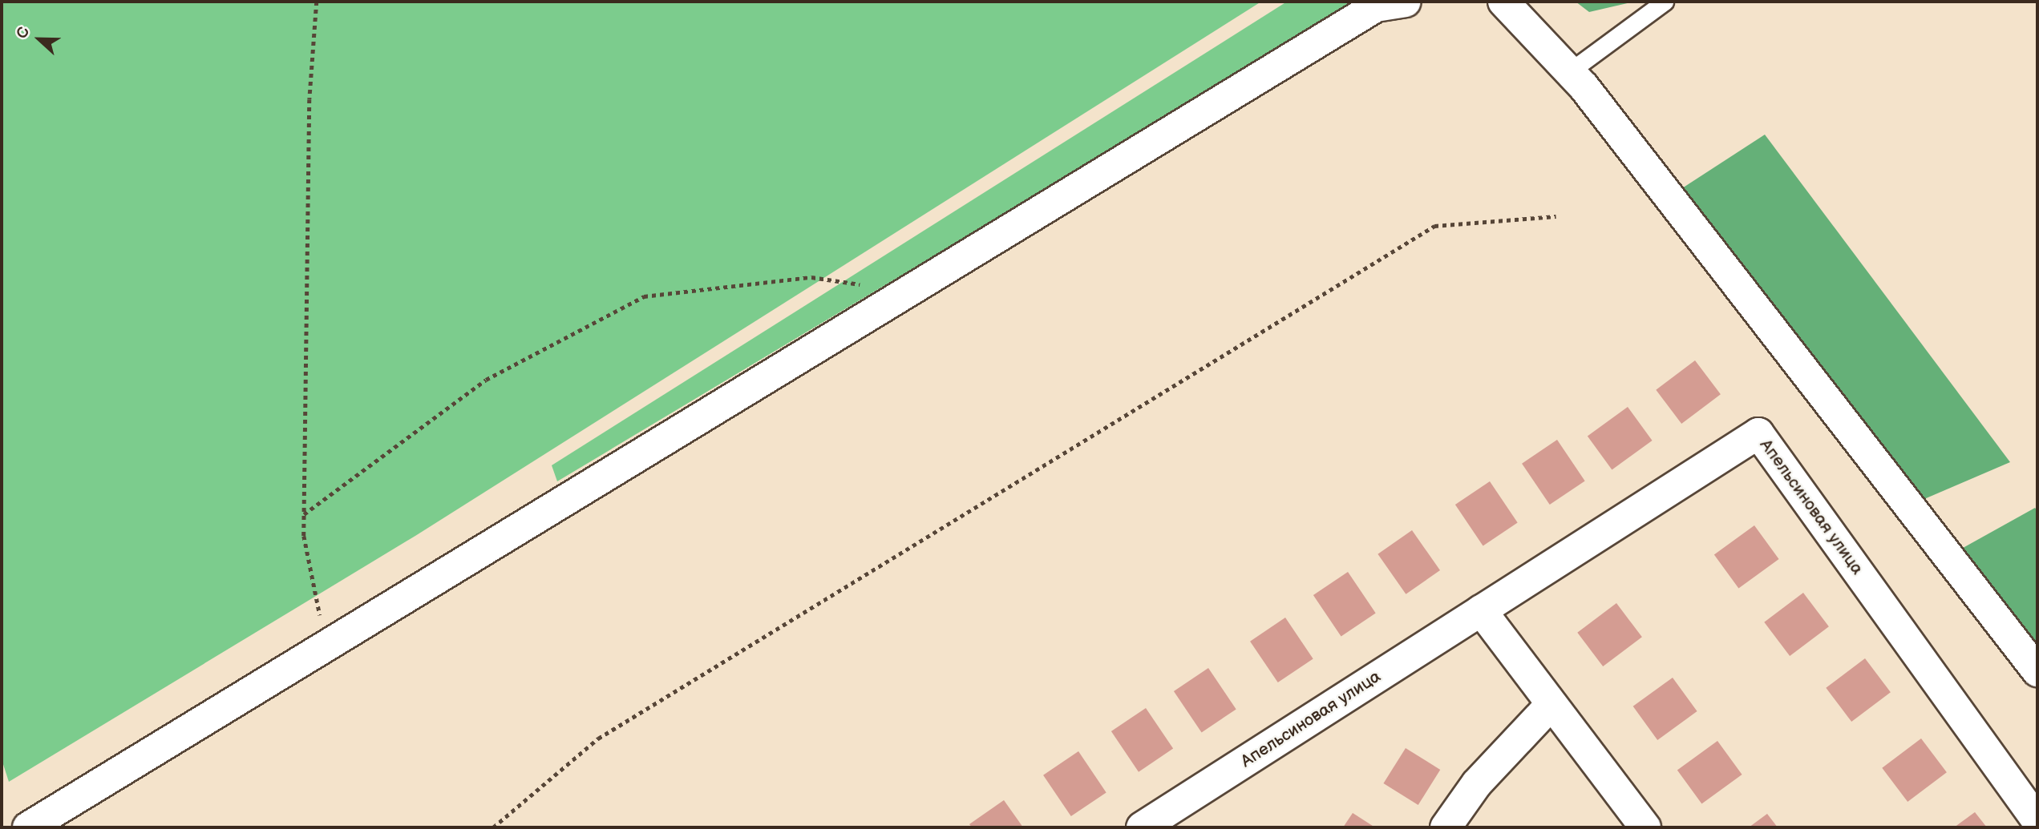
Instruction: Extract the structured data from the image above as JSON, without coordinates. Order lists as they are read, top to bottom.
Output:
{
  "streets": {
    "street": ["Апельсиновая улица"]
  },
  "north": "left"
}
